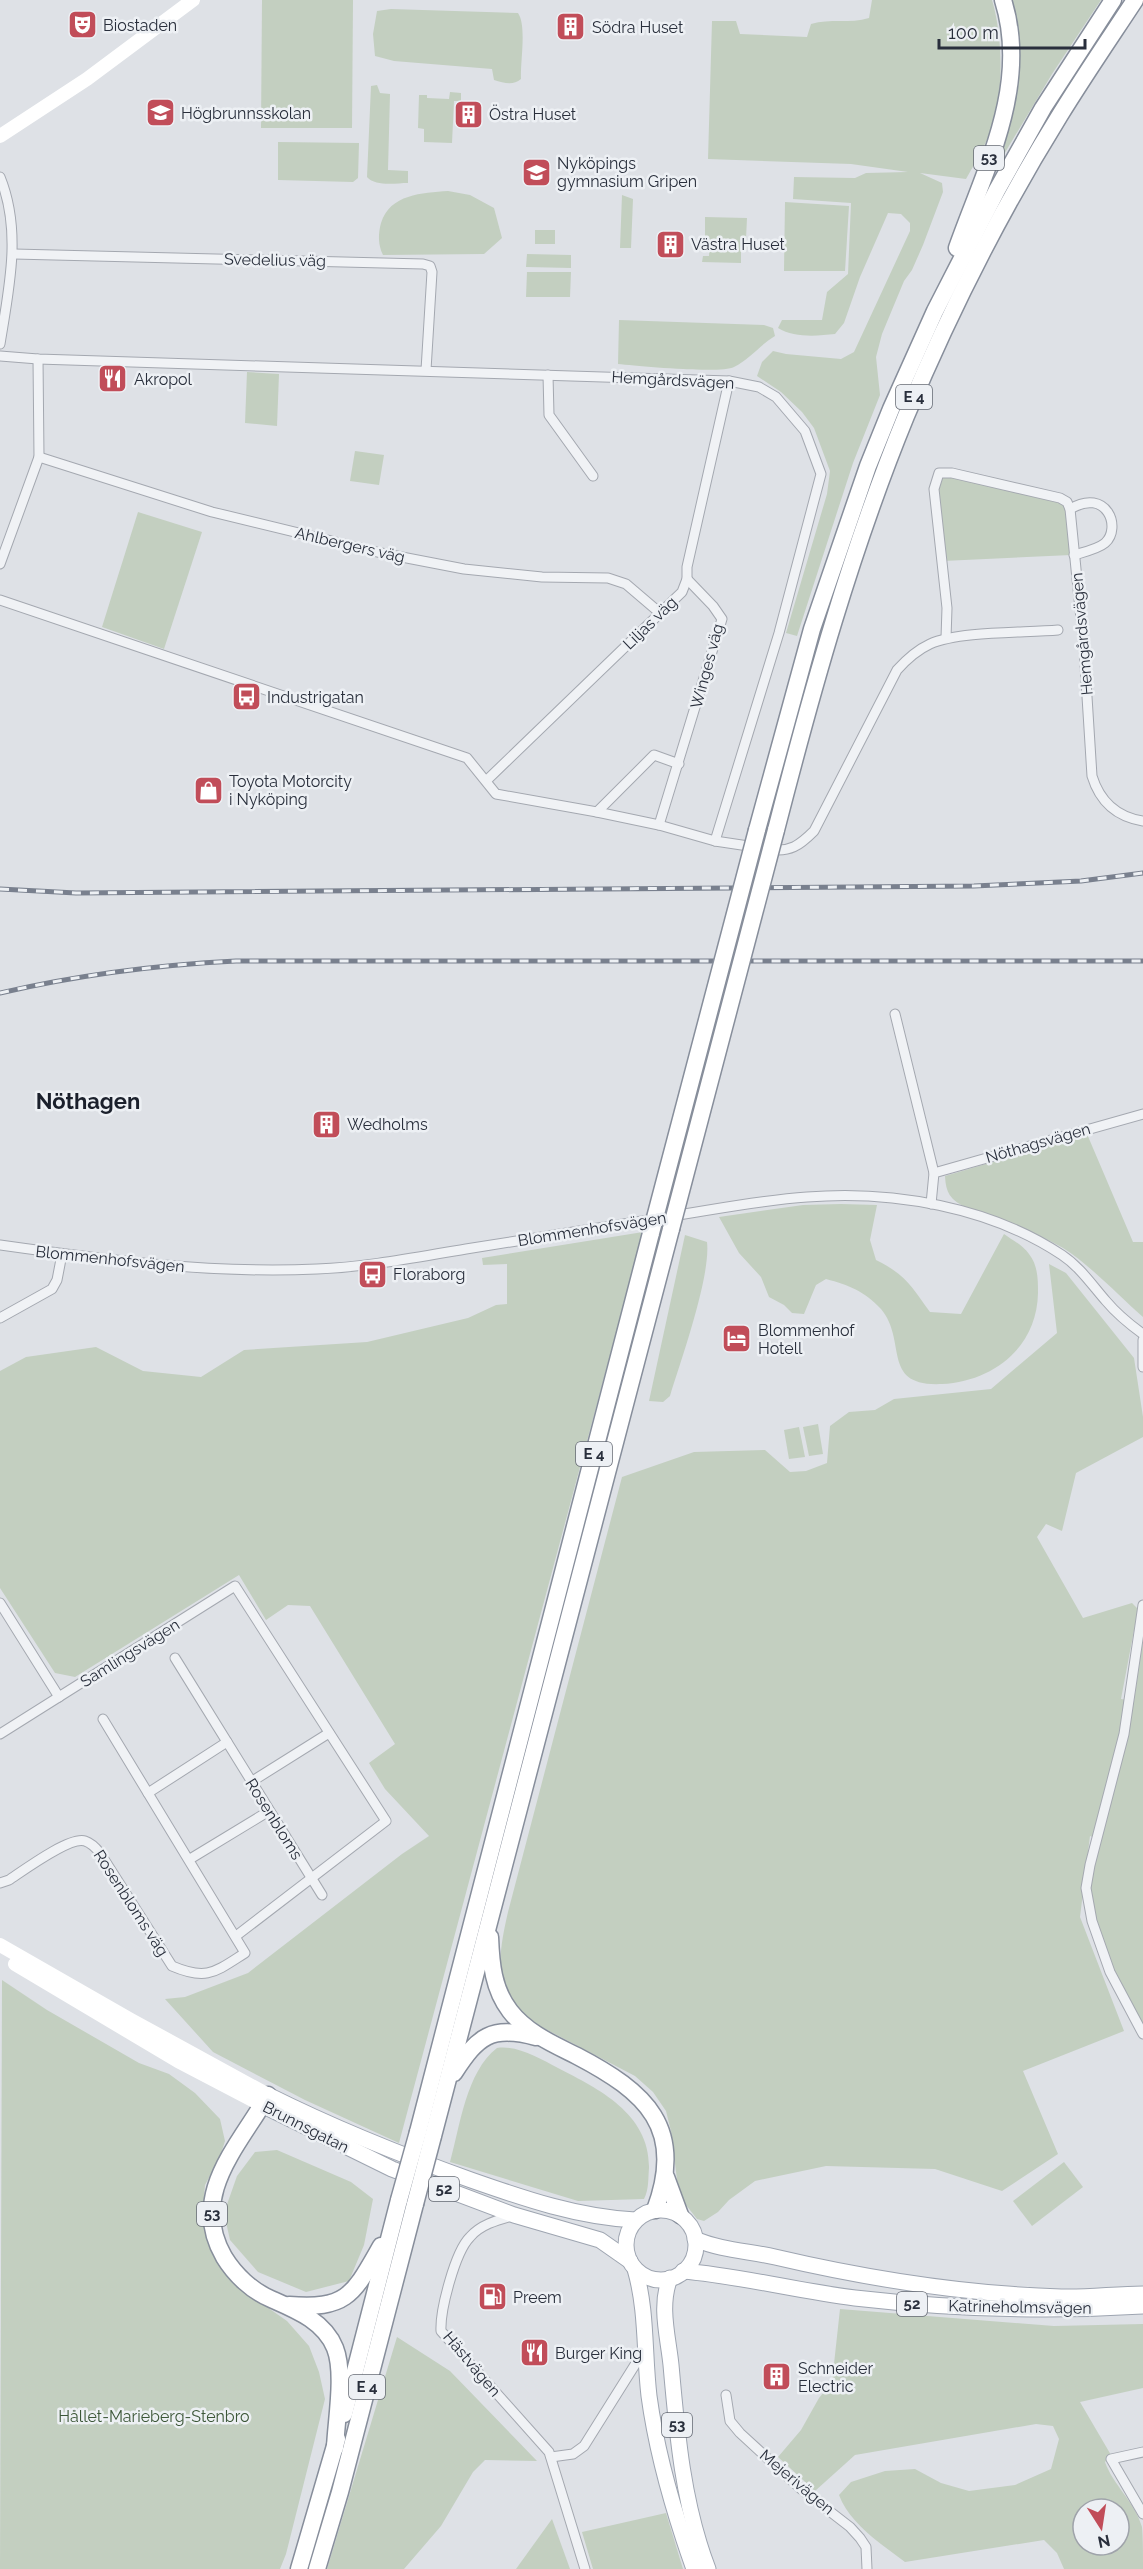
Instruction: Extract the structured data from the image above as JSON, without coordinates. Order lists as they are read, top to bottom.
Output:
{
  "streets": {
    "highway": ["53", "E 4"],
    "main road": ["Brunnsgatan", "52", "Katrineholmsvägen"],
    "street": [
      "Svedelius väg",
      "Hemgårdsvägen",
      "Ahlbergers väg",
      "Liljas väg",
      "Winges väg",
      "Nöthagsvägen",
      "Blommenhofsvägen",
      "Samlingsvägen",
      "Rosenbloms",
      "Rosenbloms väg",
      "Hästvägen",
      "Mejerivägen"
    ]
  },
  "crossings": [
    ["53", "E 4"],
    ["53", "Brunnsgatan"],
    ["53", "52"],
    ["53", "Katrineholmsvägen"],
    ["Svedelius väg", "Hemgårdsvägen"],
    ["Hemgårdsvägen", "Liljas väg"],
    ["Ahlbergers väg", "Liljas väg"],
    ["Liljas väg", "Winges väg"],
    ["Brunnsgatan", "52"],
    ["Brunnsgatan", "Katrineholmsvägen"],
    ["Brunnsgatan", "Hästvägen"],
    ["52", "Katrineholmsvägen"]
  ],
  "districts": ["Nöthagen"],
  "parks": ["Hållet-Marieberg-Stenbro"],
  "places": {
    "theatre": ["Biostaden"],
    "building": [
      "Södra Huset",
      "Östra Huset",
      "Västra Huset",
      "Wedholms",
      "Schneider Electric"
    ],
    "school or university": ["Högbrunnsskolan", "Nyköpings gymnasium Gripen"],
    "restaurant": ["Akropol", "Burger King"],
    "bus stop": ["Industrigatan", "Floraborg"],
    "shop": ["Toyota Motorcity i Nyköping"],
    "hotel": ["Blommenhof Hotell"],
    "fuel station": ["Preem"]
  },
  "scale_bar": "100 m",
  "north": "bottom"
}
